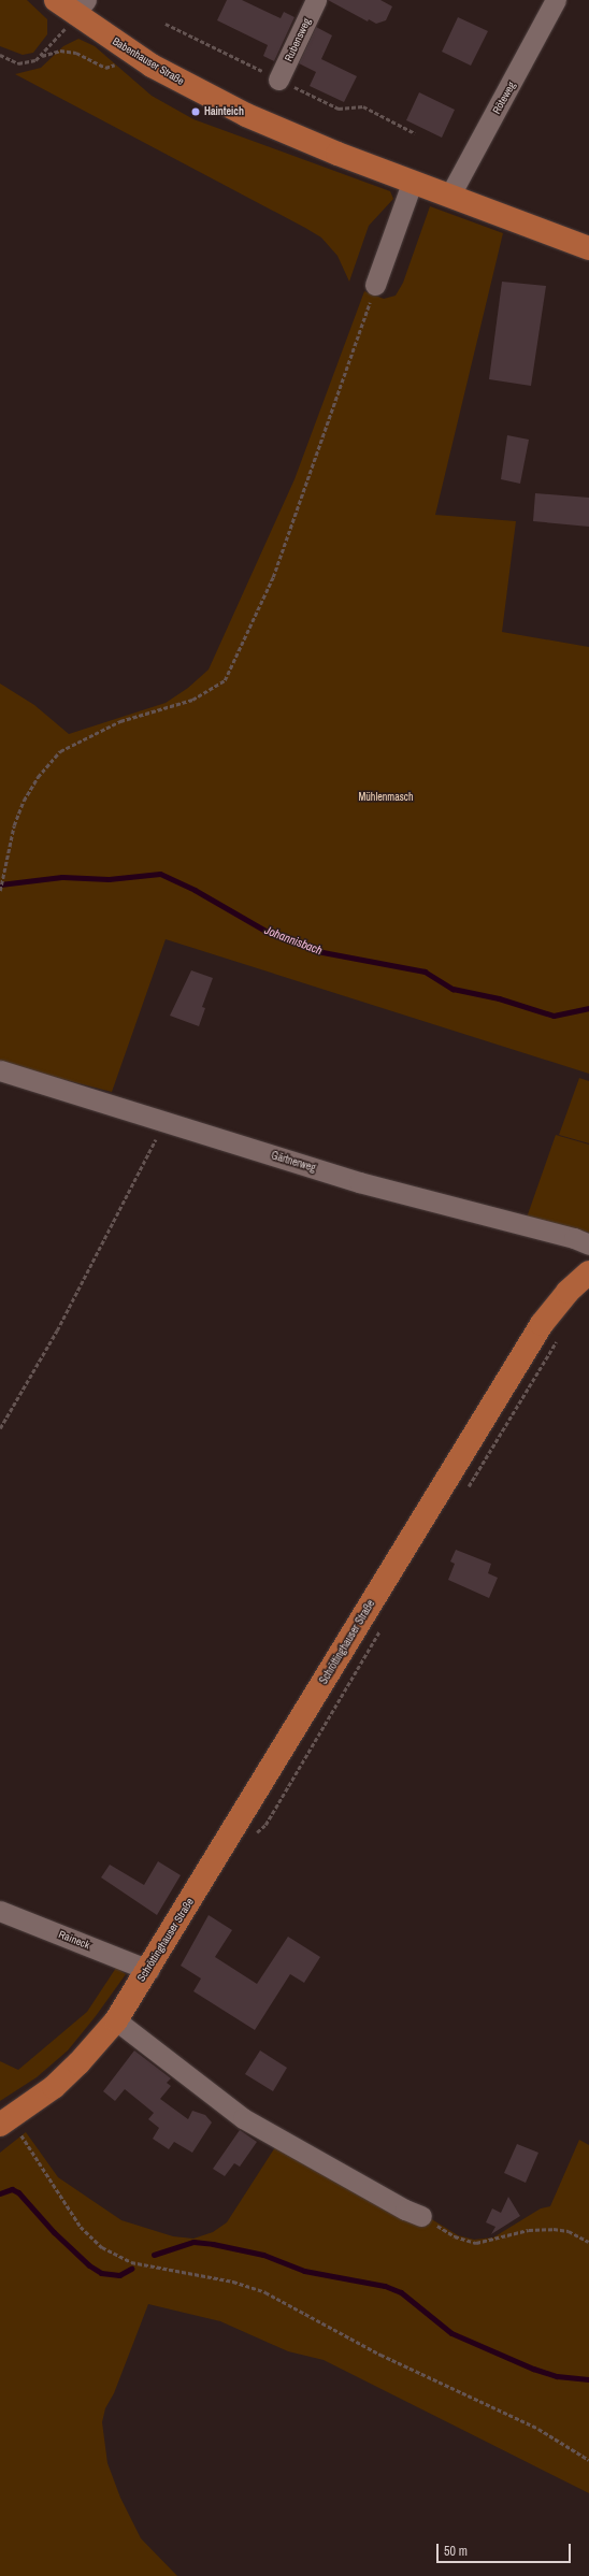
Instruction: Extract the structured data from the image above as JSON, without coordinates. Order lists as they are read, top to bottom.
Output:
{
  "streets": {
    "main road": ["Babenhauser Straße", "Schröttinghauser Straße"],
    "street": [
      "Rubensweg",
      "Röteweg",
      "Gärtnerweg",
      "Raineck"
    ]
  },
  "crossings": [
    ["Babenhauser Straße", "Röteweg"],
    ["Schröttinghauser Straße", "Raineck"]
  ],
  "water": ["Johannisbach"],
  "parks": ["Mühlenmasch"],
  "places": ["Hainteich"],
  "scale_bar": "50 m"
}
